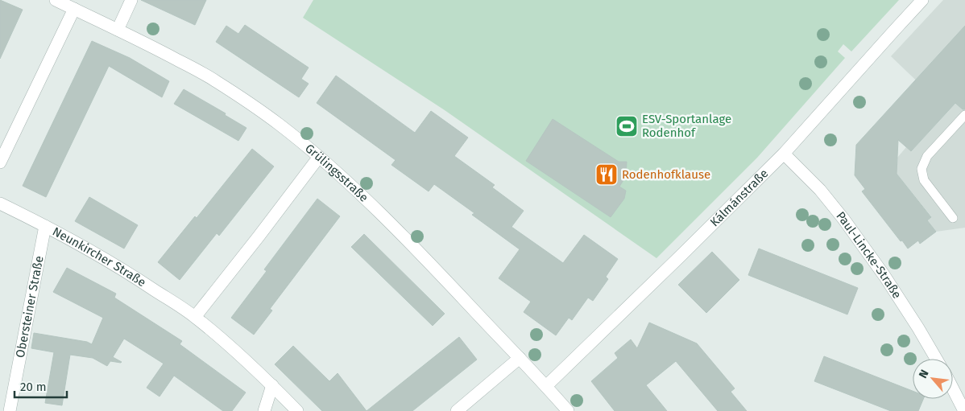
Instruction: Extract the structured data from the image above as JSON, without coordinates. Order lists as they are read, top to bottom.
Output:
{
  "streets": {
    "street": [
      "Grülingsstraße",
      "Kálmánstraße",
      "Paul-Lincke-Straße",
      "Neunkircher Straße",
      "Obersteiner Straße"
    ]
  },
  "crossings": [
    ["Grülingsstraße", "Kálmánstraße"],
    ["Kálmánstraße", "Paul-Lincke-Straße"],
    ["Neunkircher Straße", "Obersteiner Straße"]
  ],
  "places": {
    "sports": ["ESV-Sportanlage Rodenhof"],
    "restaurant": ["Rodenhofklause"]
  },
  "scale_bar": "20 m",
  "north": "top left"
}
